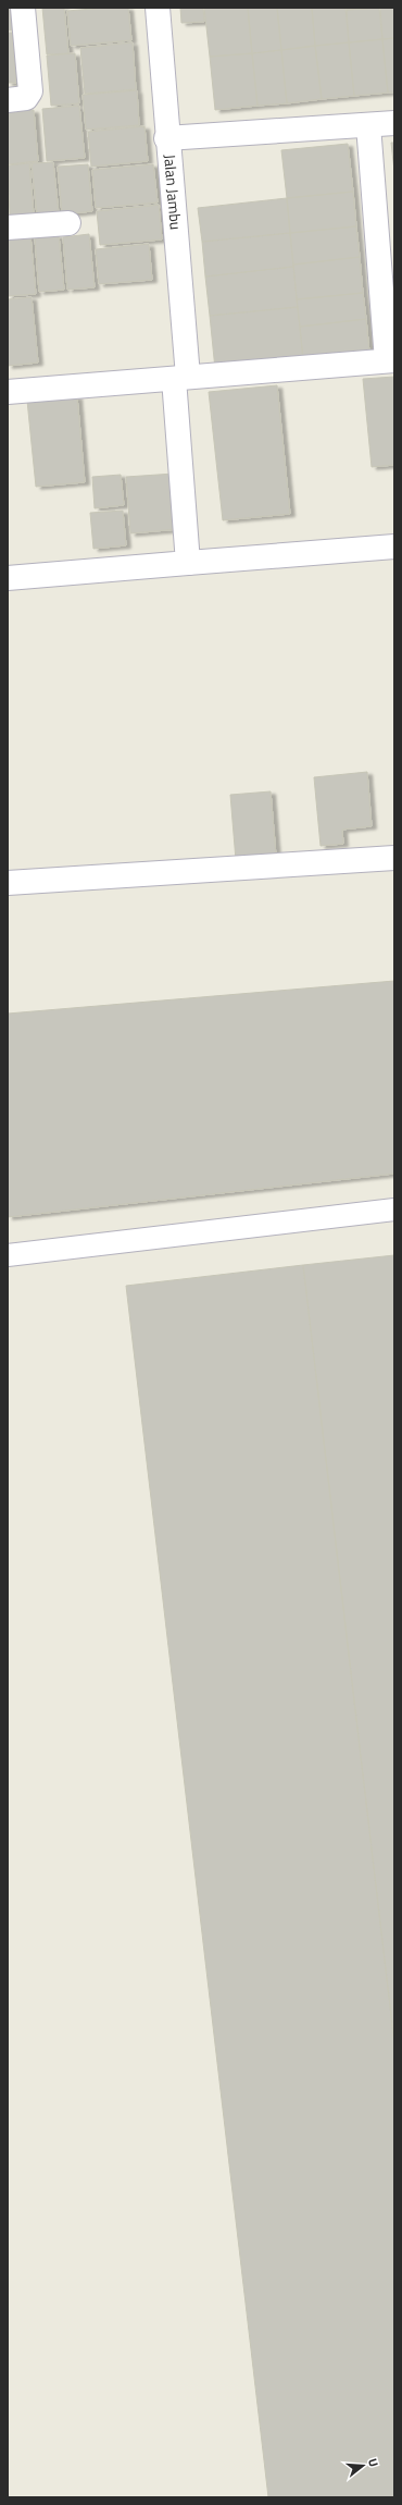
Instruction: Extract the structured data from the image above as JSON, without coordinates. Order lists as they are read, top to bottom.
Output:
{
  "streets": {
    "street": ["Jalan Jambu"]
  },
  "north": "right"
}
